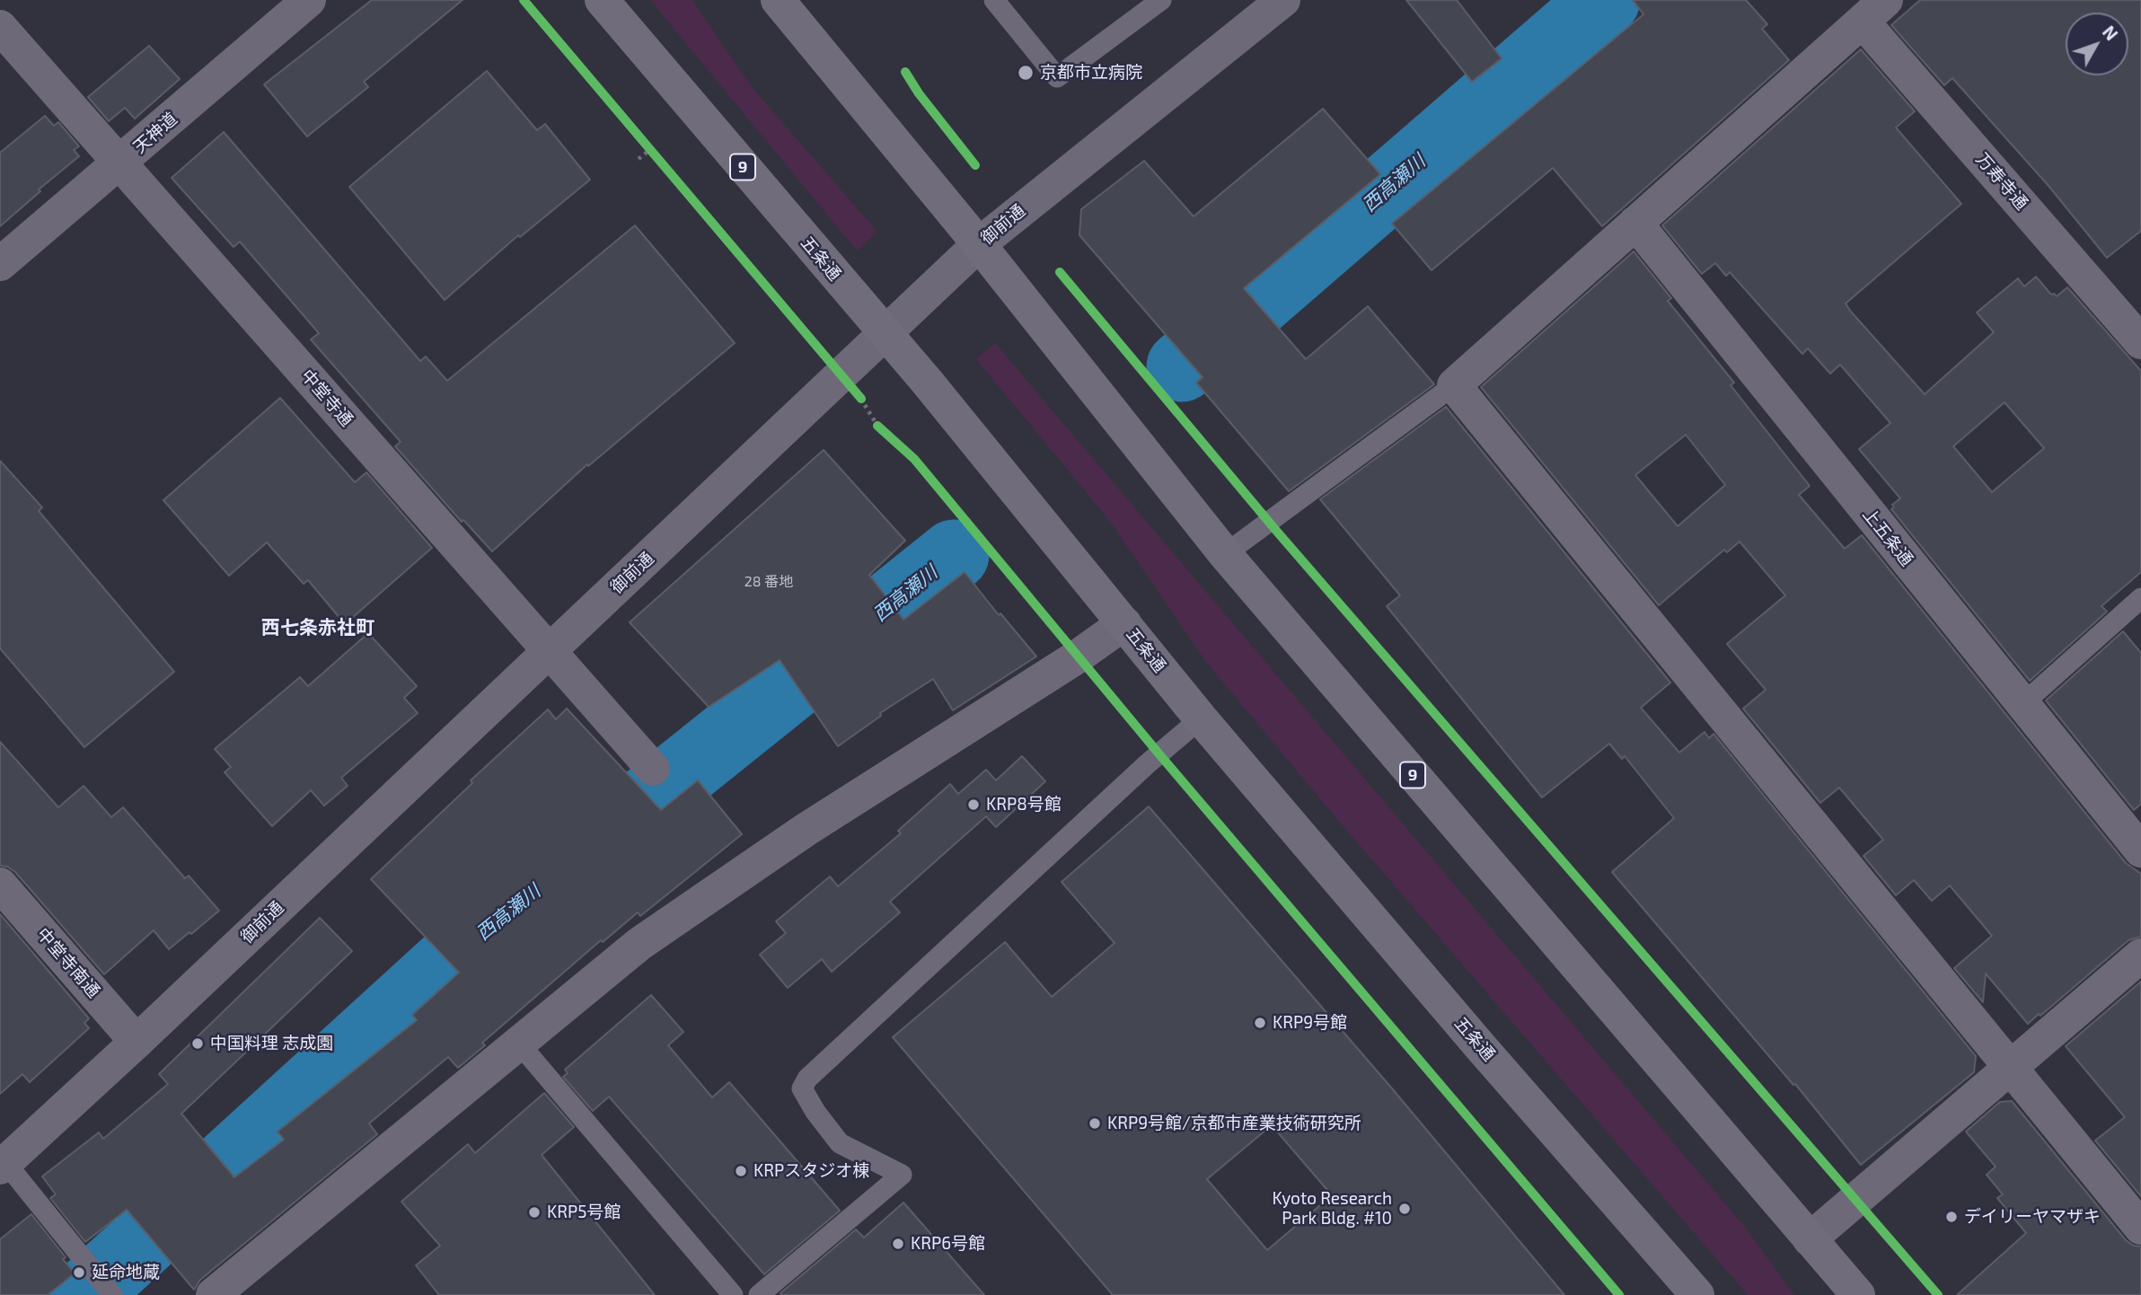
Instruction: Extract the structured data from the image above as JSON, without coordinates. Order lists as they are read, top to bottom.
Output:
{
  "streets": {
    "highway": ["9", "五条通"],
    "street": [
      "天神道",
      "万寿寺通",
      "御前通",
      "中堂寺通",
      "上五条通",
      "中堂寺南通"
    ]
  },
  "crossings": [
    ["天神道", "中堂寺通"],
    ["9", "御前通"],
    ["御前通", "五条通"],
    ["御前通", "中堂寺通"],
    ["御前通", "中堂寺南通"]
  ],
  "districts": ["西七条赤社町"],
  "water": ["西高瀬川"],
  "places": [
    "京都市立病院",
    "KRP8号館",
    "KRP9号館",
    "中国料理 志成園",
    "KRP9号館/京都市産業技術研究所",
    "KRPスタジオ棟",
    "Kyoto Research Park Bldg. #10",
    "KRP5号館",
    "デイリーヤマザキ",
    "KRP6号館",
    "延命地蔵"
  ],
  "house_numbers": ["28 番地"],
  "north": "top right"
}
